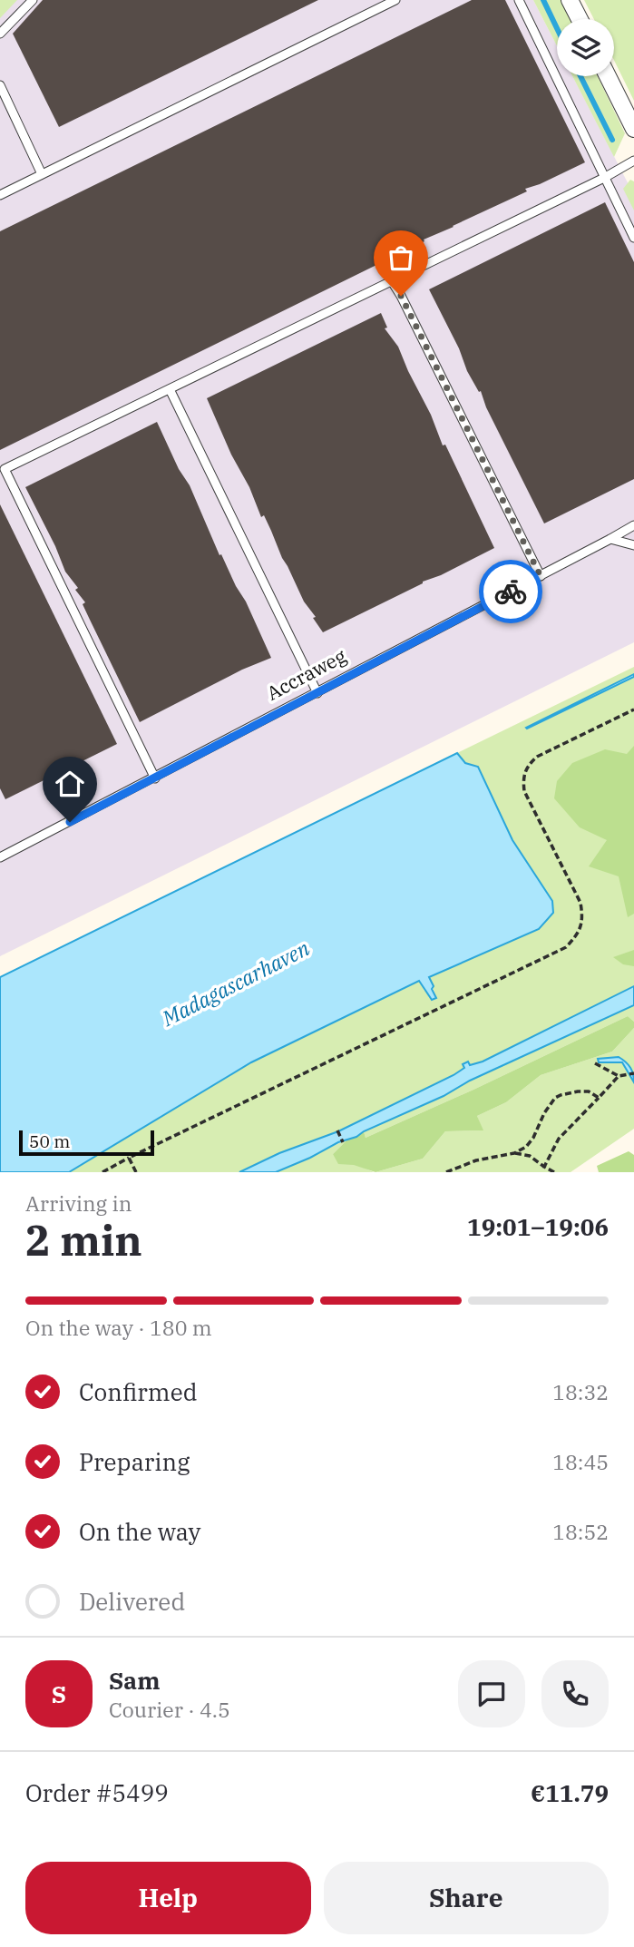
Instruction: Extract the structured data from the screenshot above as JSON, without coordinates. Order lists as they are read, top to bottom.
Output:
{
  "streets": {
    "lane": ["Accraweg"]
  },
  "water": ["Madagascarhaven"],
  "scale_bar": "50 m",
  "page": {
    "scale": "50 m",
    "heading": ["2 min", "Arriving in", "19:01–19:06"],
    "panel": [
      "Sam",
      "Courier · 4.5",
      "Order #5499",
      "€11.79"
    ],
    "bar": "On the way · 180 m",
    "list": [
      ["Confirmed", "18:32"],
      ["Preparing", "18:45"],
      ["On the way", "18:52"],
      "Delivered"
    ],
    "round": "S",
    "buttons": ["Help", "Share"]
  }
}
